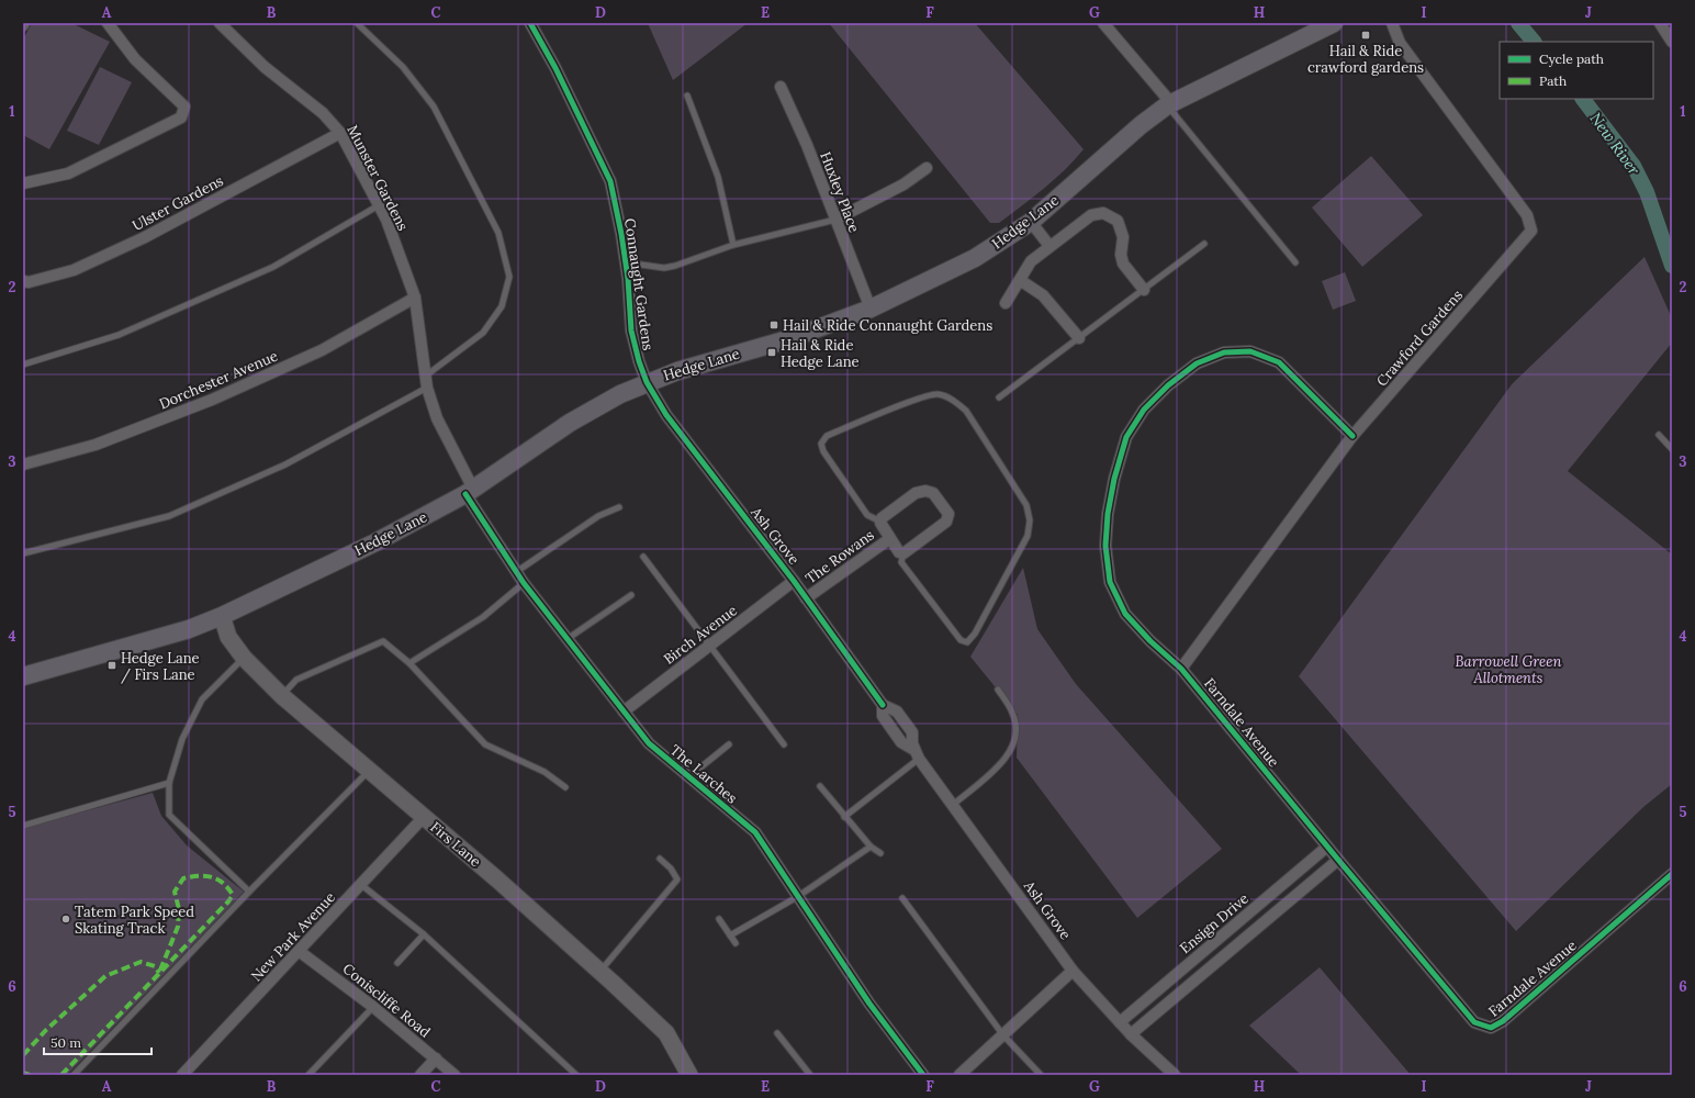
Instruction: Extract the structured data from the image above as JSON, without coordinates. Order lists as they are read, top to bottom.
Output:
{
  "streets": {
    "main road": ["Hedge Lane"],
    "street": [
      "Munster Gardens",
      "Huxley Place",
      "Ulster Gardens",
      "Connaught Gardens",
      "Crawford Gardens",
      "Dorchester Avenue",
      "Ash Grove",
      "The Rowans",
      "Birch Avenue",
      "Farndale Avenue",
      "The Larches",
      "Firs Lane",
      "Ensign Drive",
      "New Park Avenue",
      "Coniscliffe Road"
    ]
  },
  "crossings": [
    ["Munster Gardens", "Ulster Gardens"],
    ["Munster Gardens", "Hedge Lane"],
    ["Munster Gardens", "Dorchester Avenue"],
    ["Munster Gardens", "The Larches"],
    ["Huxley Place", "Hedge Lane"],
    ["Hedge Lane", "Connaught Gardens"],
    ["Hedge Lane", "Ash Grove"],
    ["Hedge Lane", "The Larches"],
    ["Hedge Lane", "Firs Lane"],
    ["Connaught Gardens", "Ash Grove"],
    ["Crawford Gardens", "Farndale Avenue"],
    ["Ash Grove", "The Rowans"],
    ["Ash Grove", "Birch Avenue"],
    ["Ash Grove", "Ensign Drive"],
    ["Birch Avenue", "The Larches"],
    ["Farndale Avenue", "Ensign Drive"],
    ["Firs Lane", "New Park Avenue"],
    ["New Park Avenue", "Coniscliffe Road"]
  ],
  "water": ["New River"],
  "parks": ["Barrowell Green Allotments"],
  "places": {
    "transit": [
      "Hail & Ride crawford gardens",
      "Hail & Ride Connaught Gardens",
      "Hail & Ride Hedge Lane",
      "Hedge Lane / Firs Lane"
    ],
    "other": ["Tatem Park Speed Skating Track"]
  },
  "legend": ["Cycle path", "Path"],
  "scale_bar": "50 m",
  "grid": {
    "columns": [
      "A",
      "B",
      "C",
      "D",
      "E",
      "F",
      "G",
      "H",
      "I",
      "J"
    ],
    "rows": [
      "1",
      "2",
      "3",
      "4",
      "5",
      "6"
    ]
  }
}
